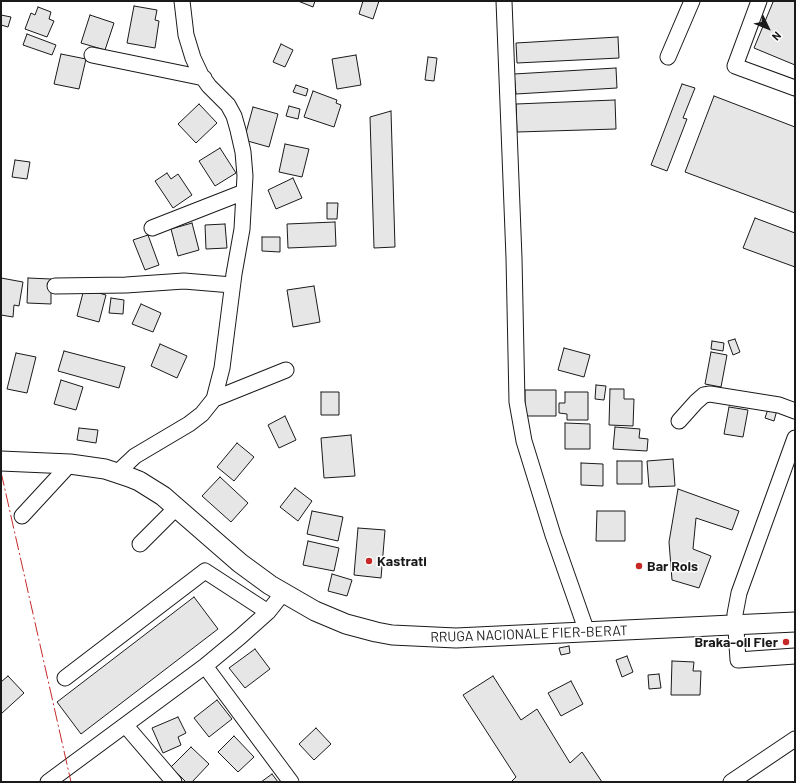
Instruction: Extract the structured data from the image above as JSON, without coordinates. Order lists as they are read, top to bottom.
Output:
{
  "streets": {
    "main road": ["RRUGA NACIONALE FIER-BERAT"]
  },
  "places": ["Kastrati", "Bar Rois", "Braka-oil Fier"],
  "north": "bottom right"
}
